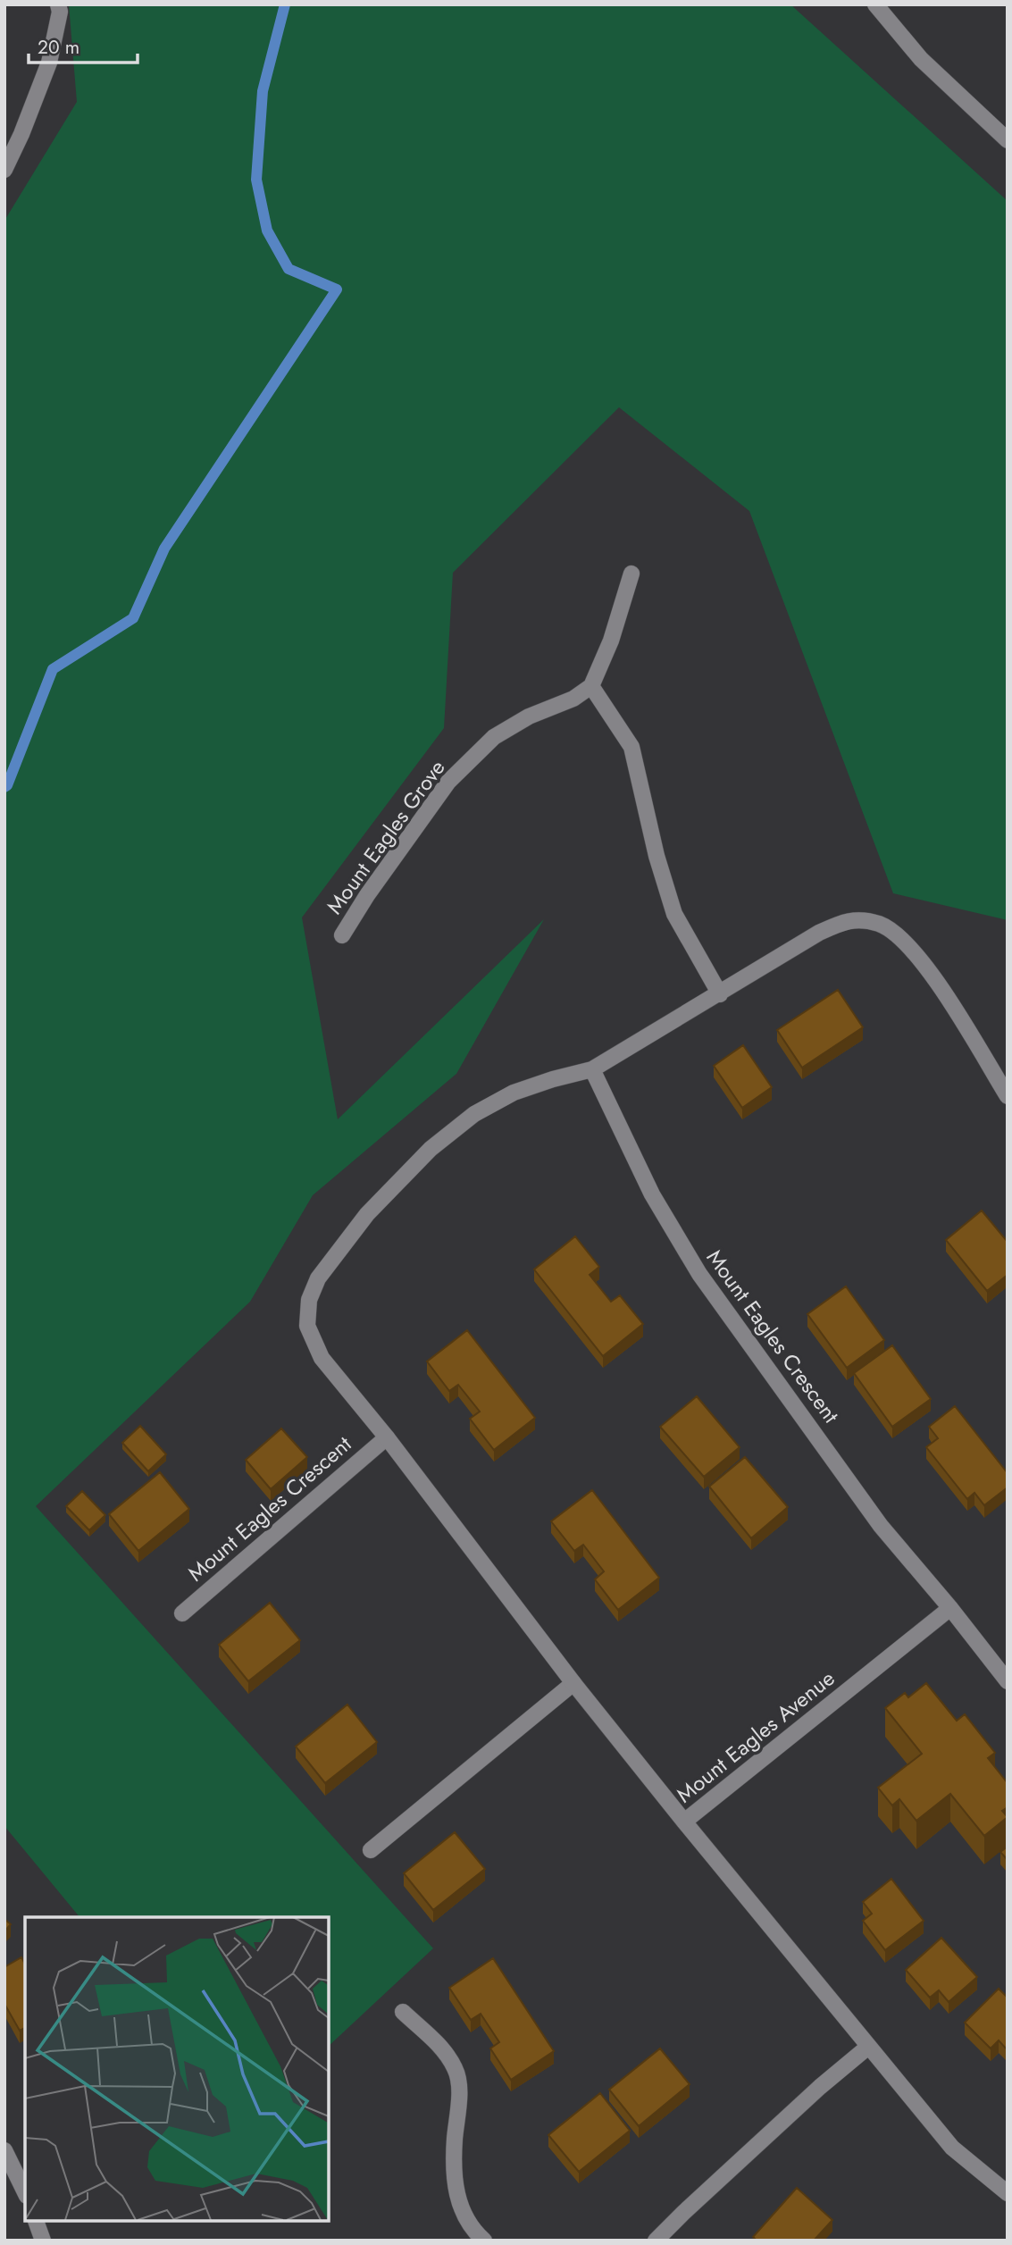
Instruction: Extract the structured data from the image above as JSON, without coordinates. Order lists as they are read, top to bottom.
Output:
{
  "streets": {
    "street": ["Mount Eagles Grove", "Mount Eagles Crescent", "Mount Eagles Avenue"]
  },
  "crossings": [
    ["Mount Eagles Crescent", "Mount Eagles Avenue"]
  ],
  "scale_bar": "20 m"
}
